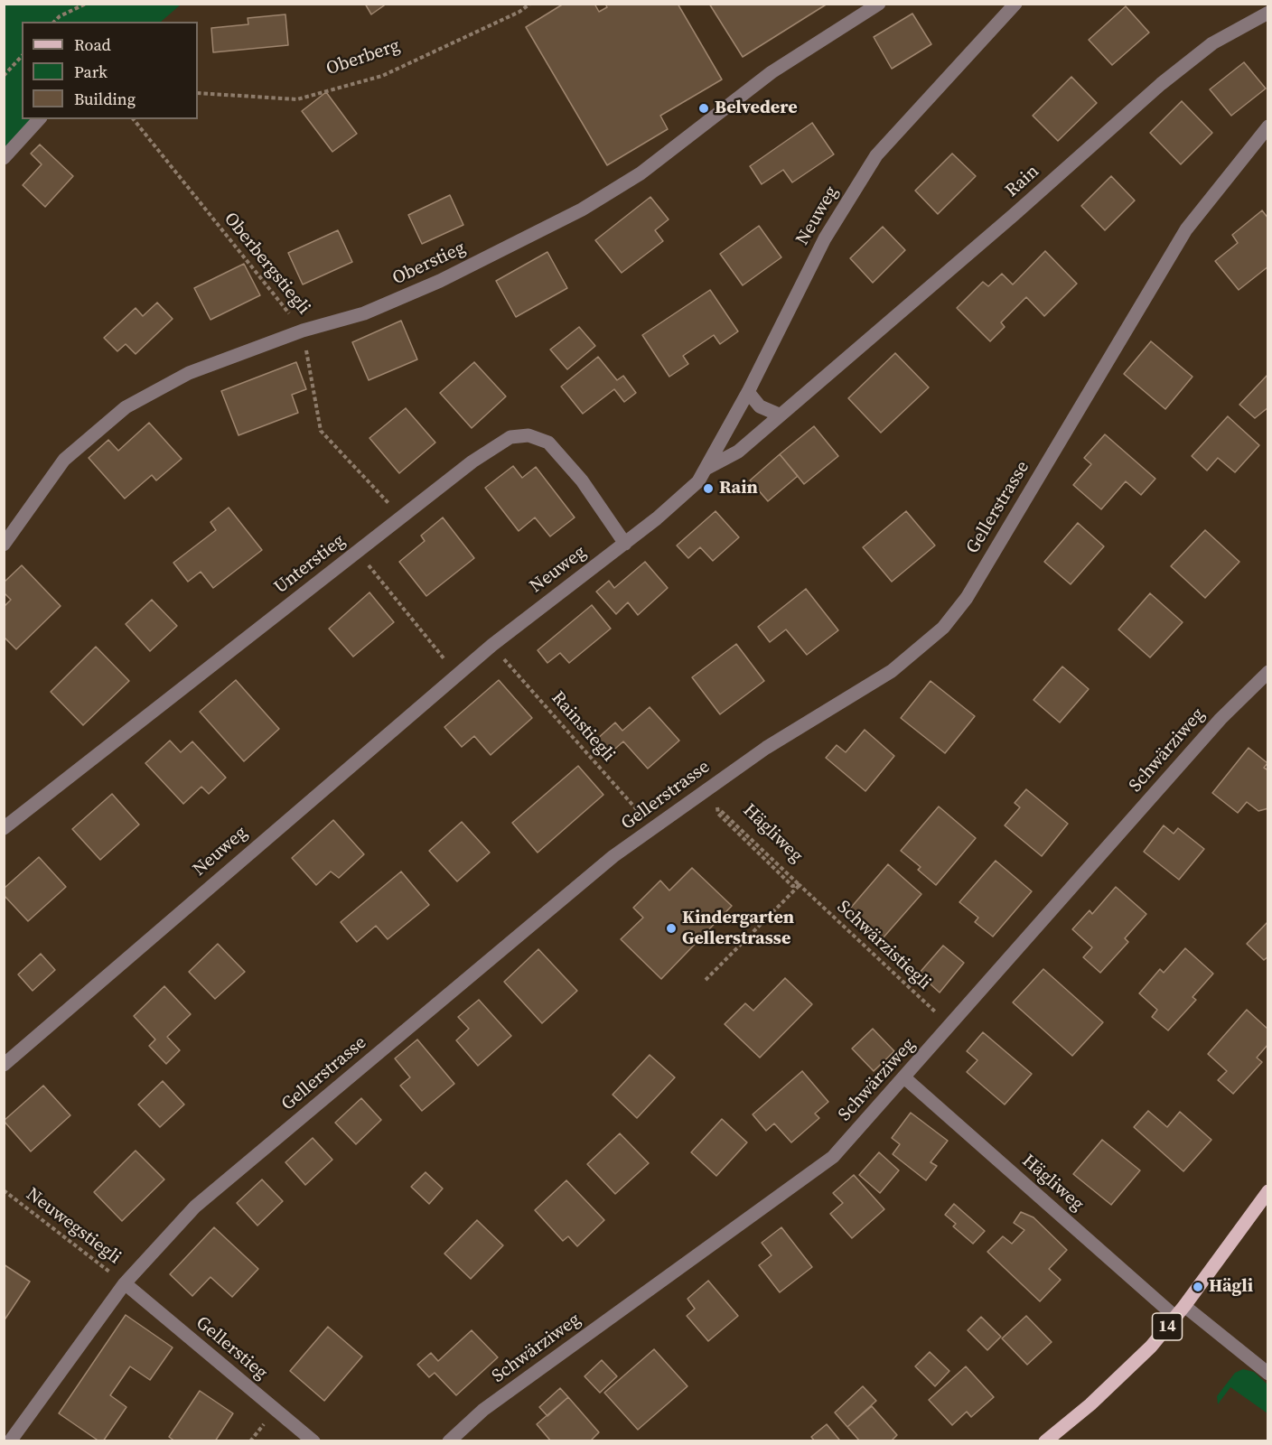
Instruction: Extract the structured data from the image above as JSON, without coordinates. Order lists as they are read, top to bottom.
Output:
{
  "streets": {
    "main road": ["14"],
    "street": [
      "Rain",
      "Neuweg",
      "Oberstieg",
      "Gellerstrasse",
      "Unterstieg",
      "Schwärziweg",
      "Hägliweg",
      "Gellerstieg"
    ],
    "path": [
      "Oberberg",
      "Oberbergstiegli",
      "Rainstiegli",
      "Schwärzistiegli",
      "Neuwegstiegli"
    ]
  },
  "crossings": [
    ["Rain", "Neuweg"],
    ["Neuweg", "Unterstieg"],
    ["Neuweg", "Rainstiegli"],
    ["Oberbergstiegli", "Oberstieg"],
    ["Oberbergstiegli", "Unterstieg"],
    ["Gellerstrasse", "Rainstiegli"],
    ["Gellerstrasse", "Hägliweg"],
    ["Gellerstrasse", "Neuwegstiegli"],
    ["Gellerstrasse", "Gellerstieg"],
    ["Schwärziweg", "Hägliweg"],
    ["Schwärziweg", "Schwärzistiegli"],
    ["Hägliweg", "Schwärzistiegli"],
    ["Hägliweg", "14"],
    ["Neuwegstiegli", "Gellerstieg"]
  ],
  "places": [
    "Belvedere",
    "Rain",
    "Kindergarten Gellerstrasse",
    "Hägli"
  ],
  "legend": ["Road", "Park", "Building"]
}
